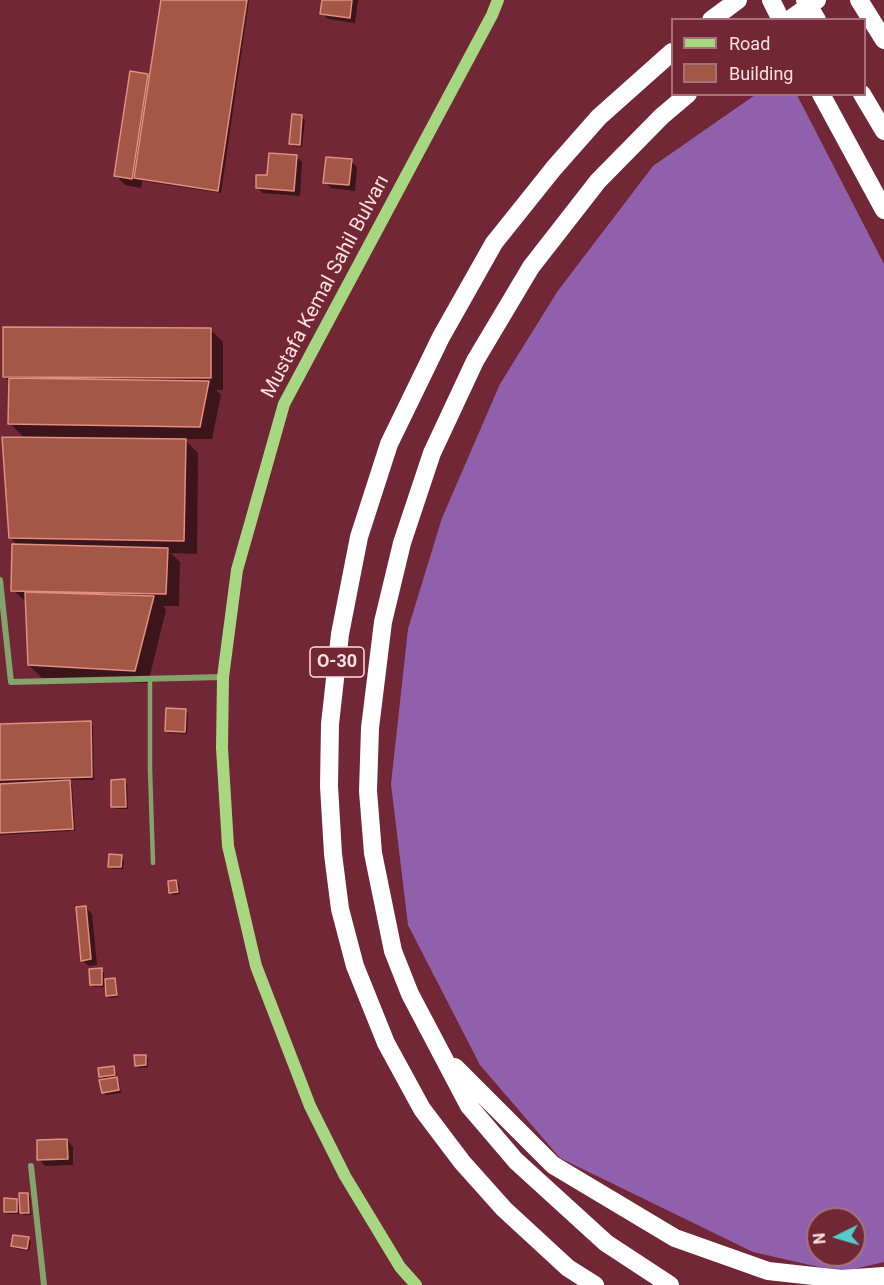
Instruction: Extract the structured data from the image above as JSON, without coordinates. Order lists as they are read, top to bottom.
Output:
{
  "streets": {
    "highway": ["O-30"],
    "main road": ["Mustafa Kemal Sahil Bulvarı"]
  },
  "legend": ["Road", "Building"],
  "north": "left"
}
